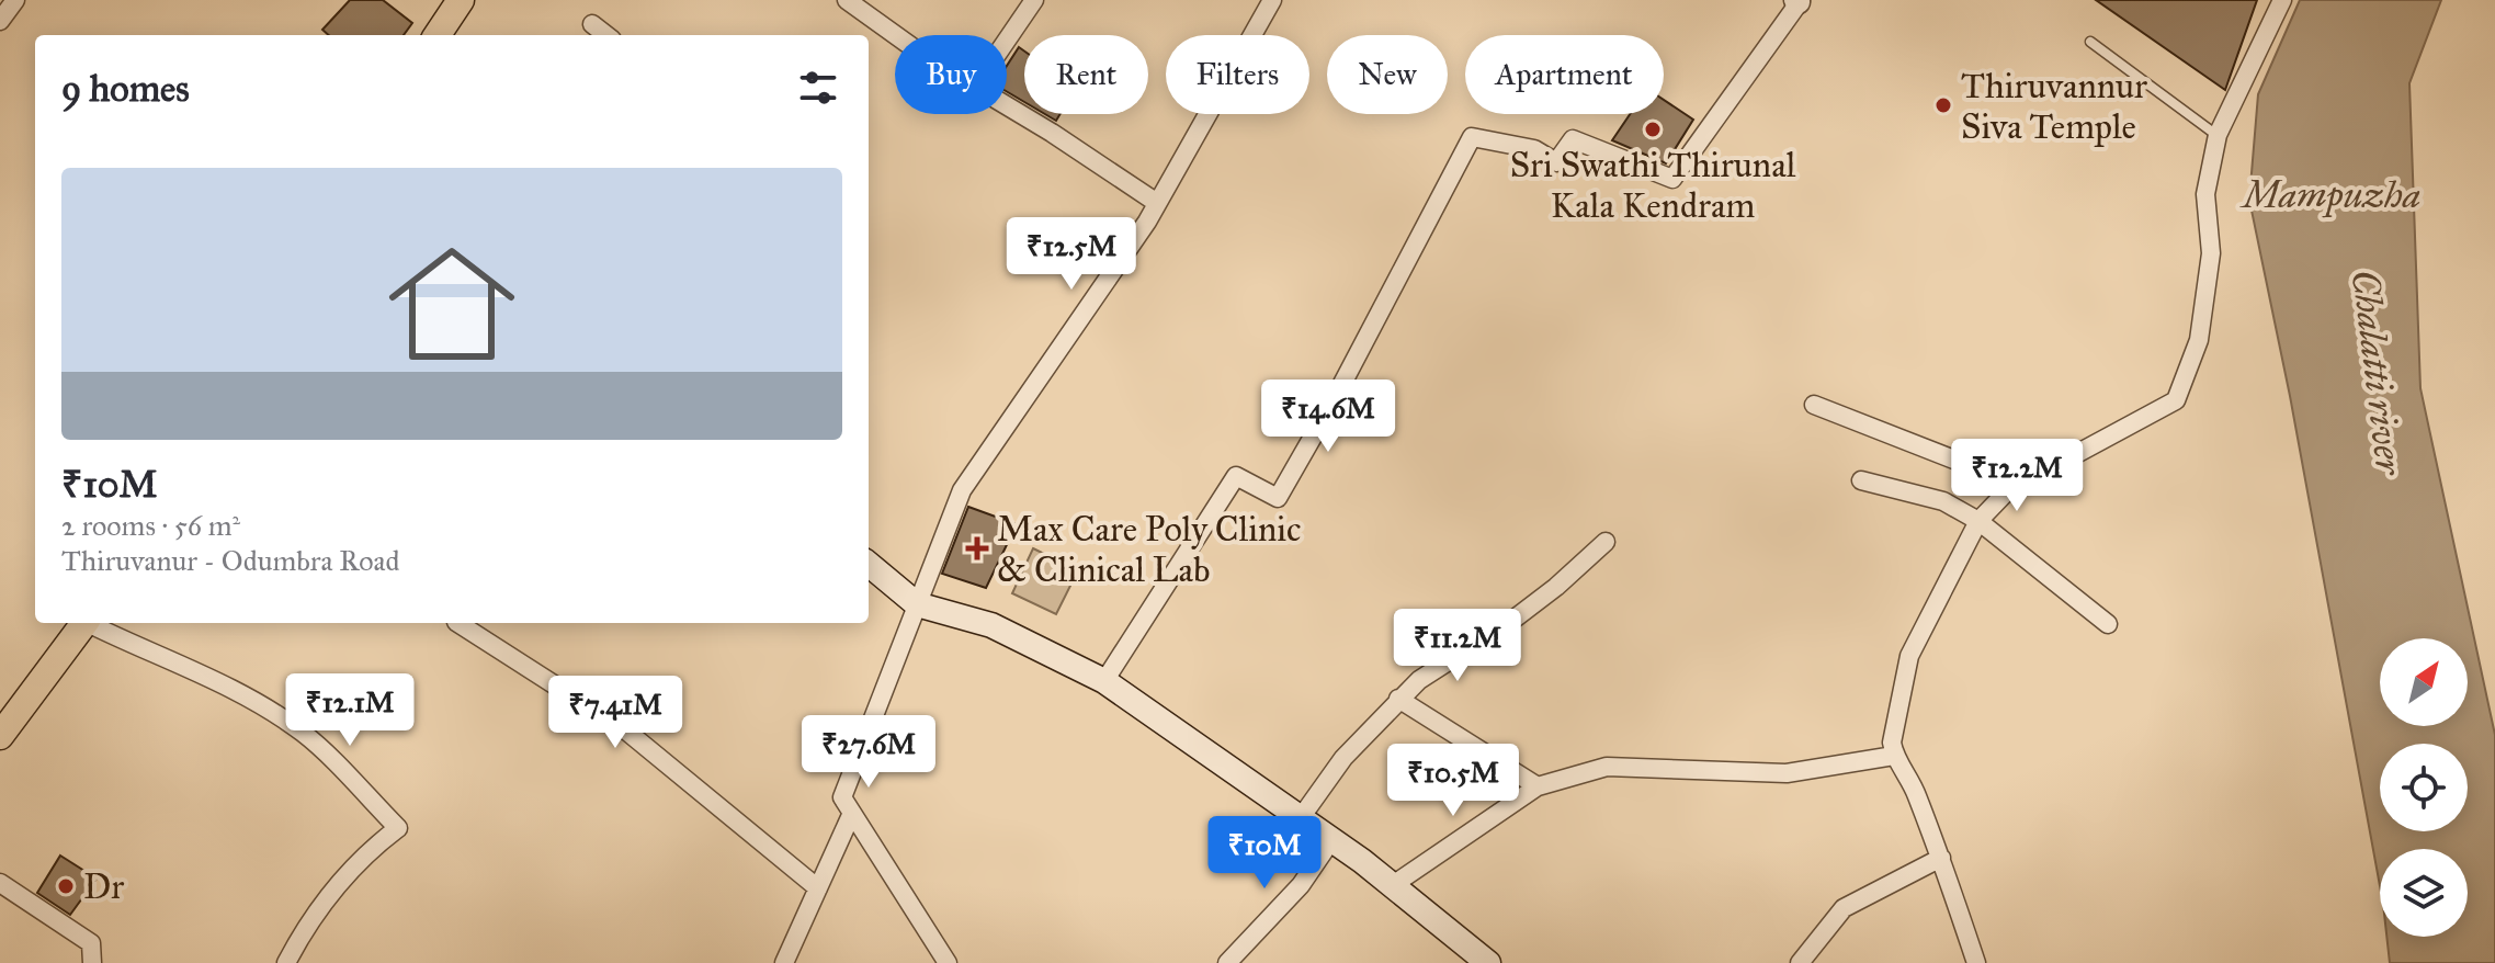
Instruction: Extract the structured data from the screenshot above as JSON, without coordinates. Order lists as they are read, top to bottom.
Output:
{
  "water": ["Mampuzha", "Chalatti river"],
  "places": {
    "other": ["Thiruvannur Siva Temple", "Sri Swathi Thirunal Kala Kendram", "Dr"],
    "health": ["Max Care Poly Clinic & Clinical Lab"]
  },
  "north": "top right",
  "page": {
    "chip": [
      "Buy",
      "Rent",
      "Filters",
      "New",
      "Apartment"
    ],
    "heading": "9 homes",
    "list": [
      {
        "name": "₹10M",
        "note": "2 rooms · 56 m² · Thiruvanur - Odumbra Road"
      }
    ],
    "price": [
      "₹12.5M",
      "₹14.6M",
      "₹12.2M",
      "₹11.2M",
      "₹12.1M",
      "₹7.41M",
      "₹27.6M",
      "₹10.5M",
      "₹10M"
    ]
  }
}
